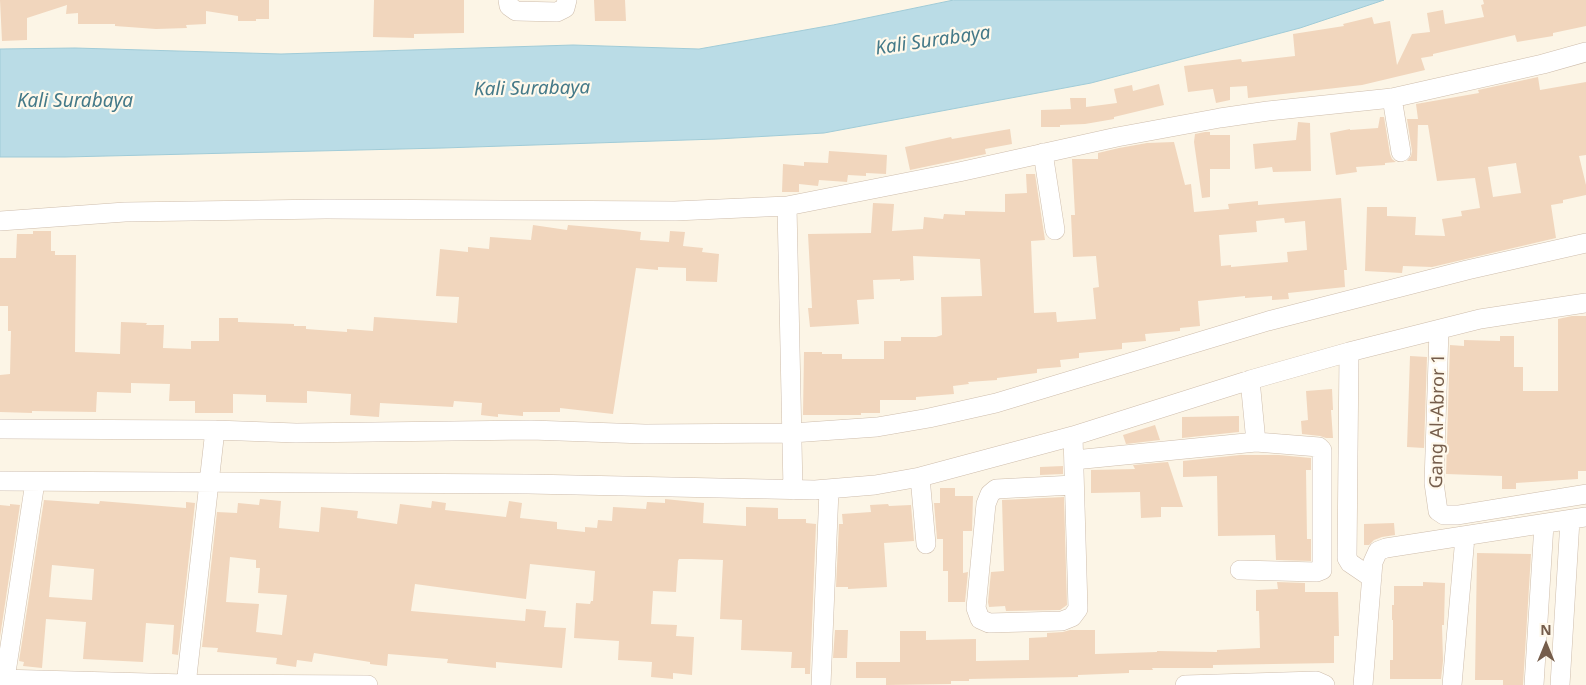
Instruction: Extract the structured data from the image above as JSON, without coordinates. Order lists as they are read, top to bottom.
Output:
{
  "streets": {
    "street": ["Gang Al-Abror 1"]
  },
  "water": ["Kali Surabaya"],
  "north": "top"
}
